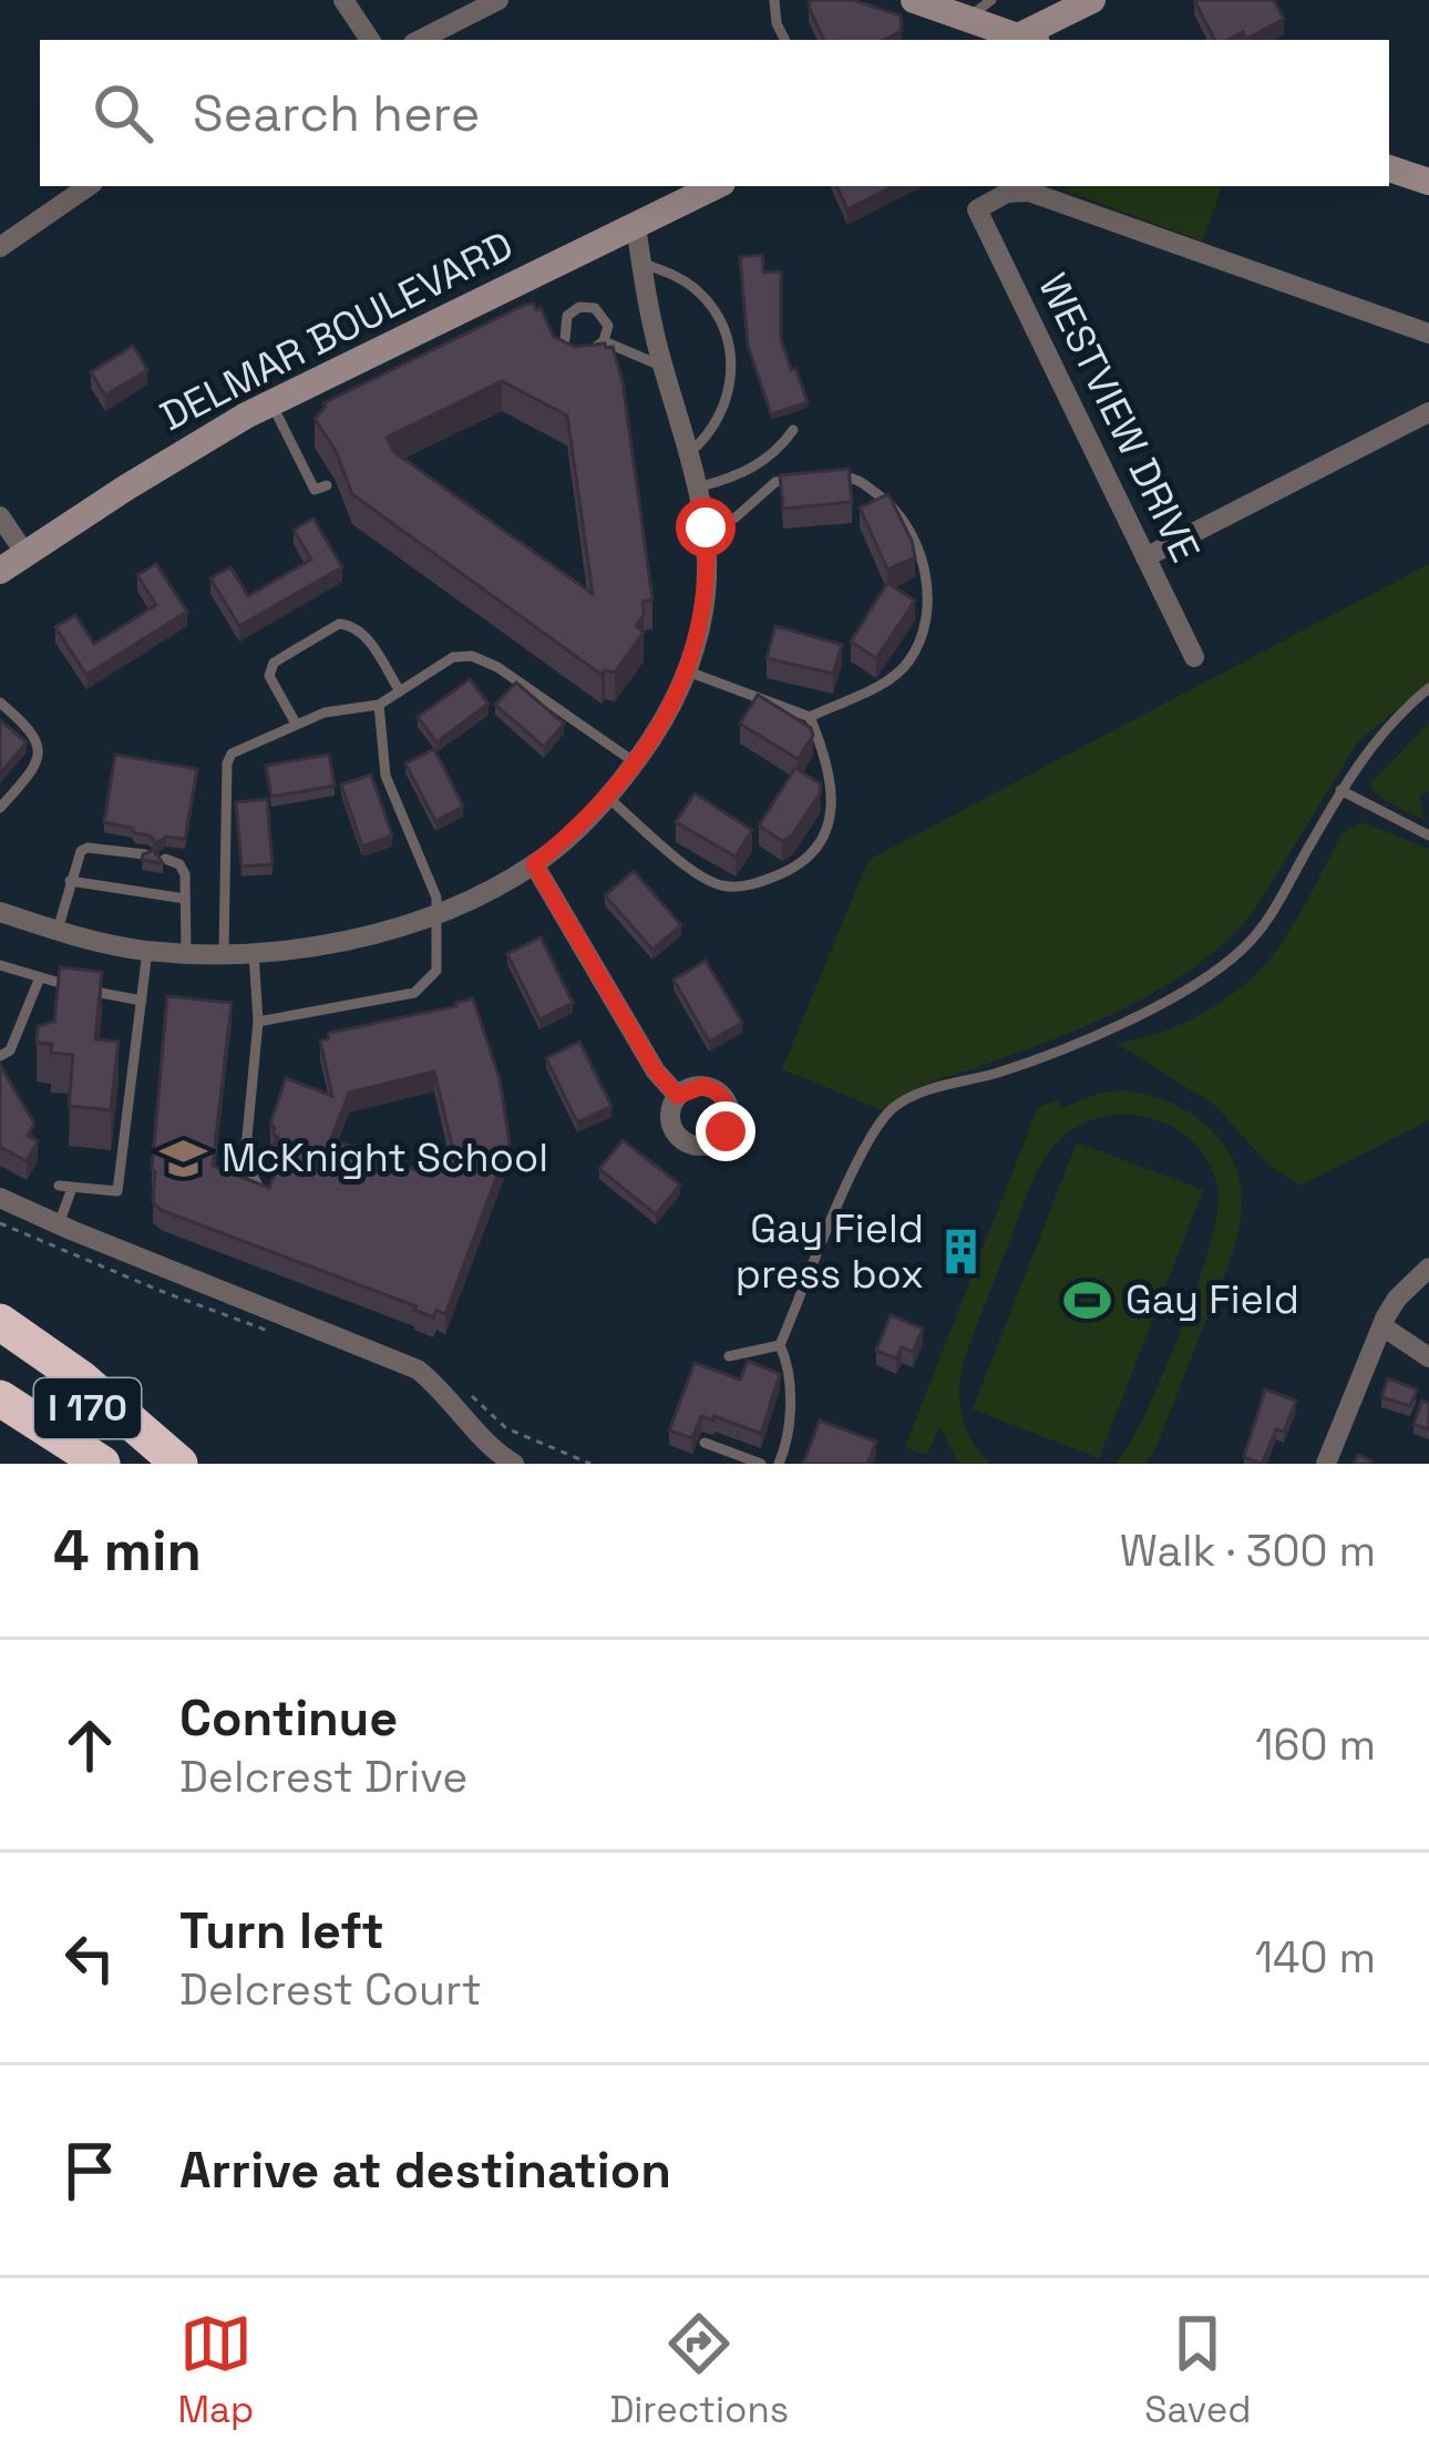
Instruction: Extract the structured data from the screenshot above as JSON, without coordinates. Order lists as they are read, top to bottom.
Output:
{
  "streets": {
    "highway": ["I 170"],
    "main road": ["DELMAR BOULEVARD"],
    "street": ["WESTVIEW DRIVE"]
  },
  "places": {
    "school or university": ["McKnight School"],
    "building": ["Gay Field press box"],
    "sports": ["Gay Field"]
  },
  "page": {
    "search": "Search here",
    "heading": ["4 min", "Walk · 300 m"],
    "list": [
      ["Continue", "Delcrest Drive", "160 m"],
      ["Turn left", "Delcrest Court", "140 m"],
      "Arrive at destination"
    ],
    "nav": ["Map", "Directions", "Saved"]
  }
}
